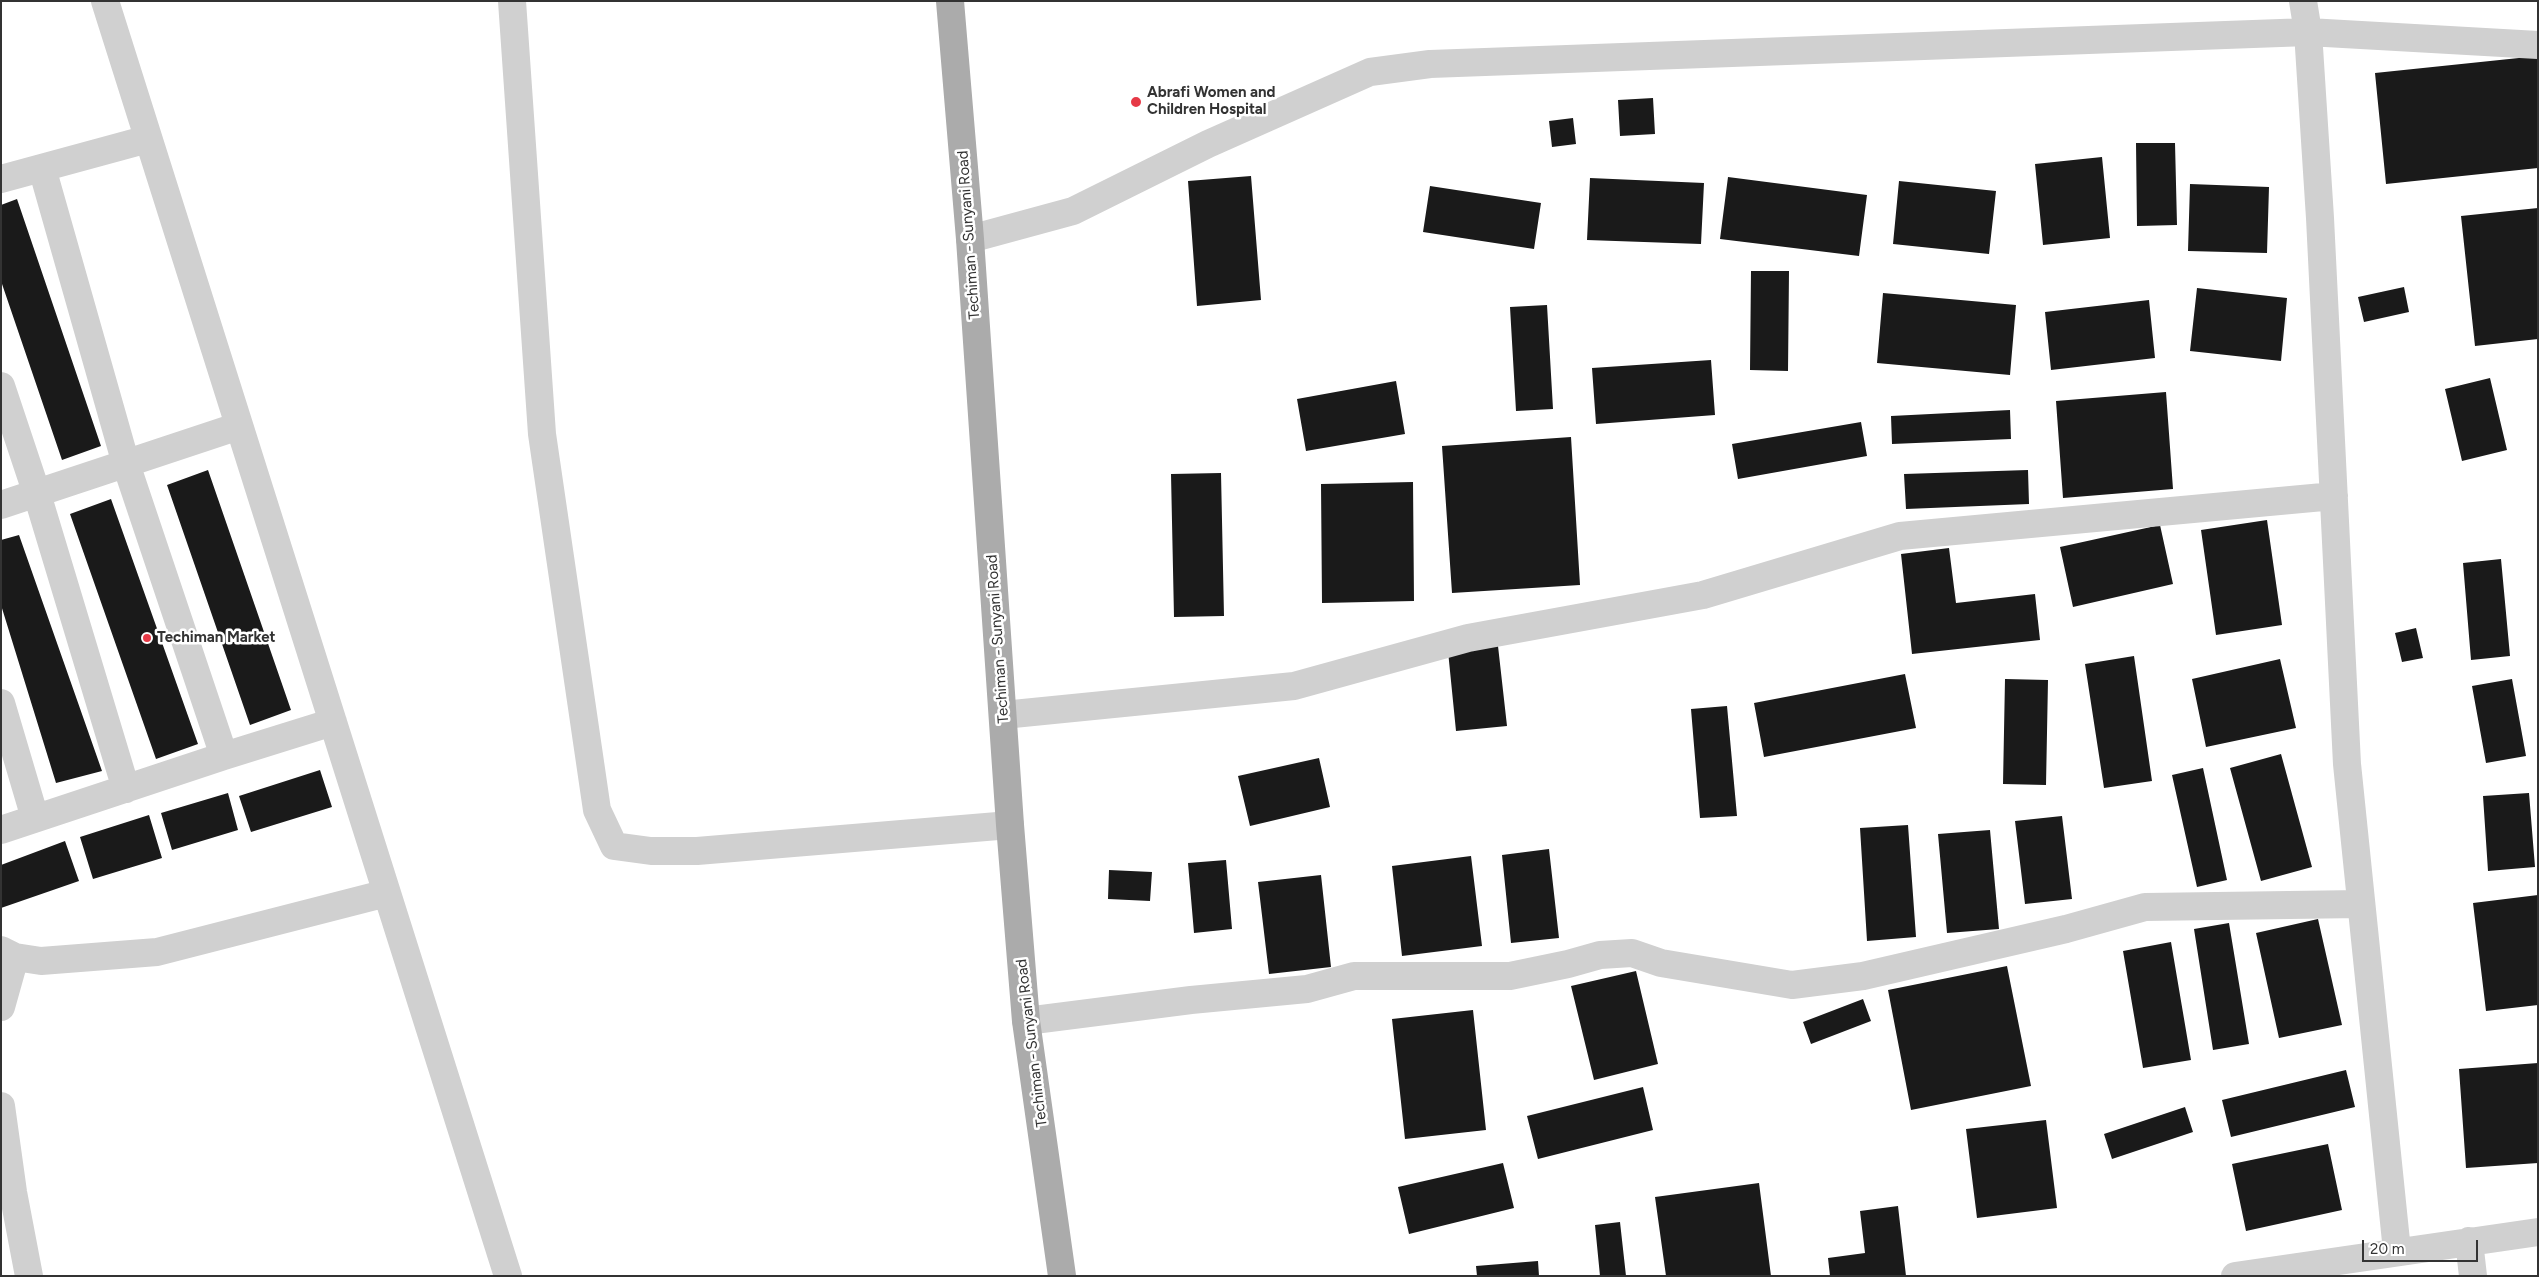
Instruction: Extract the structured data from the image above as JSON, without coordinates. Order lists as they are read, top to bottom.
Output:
{
  "streets": {
    "main road": ["Techiman - Sunyani Road"]
  },
  "places": ["Abrafi Women and Children Hospital", "Techiman Market"],
  "scale_bar": "20 m"
}
